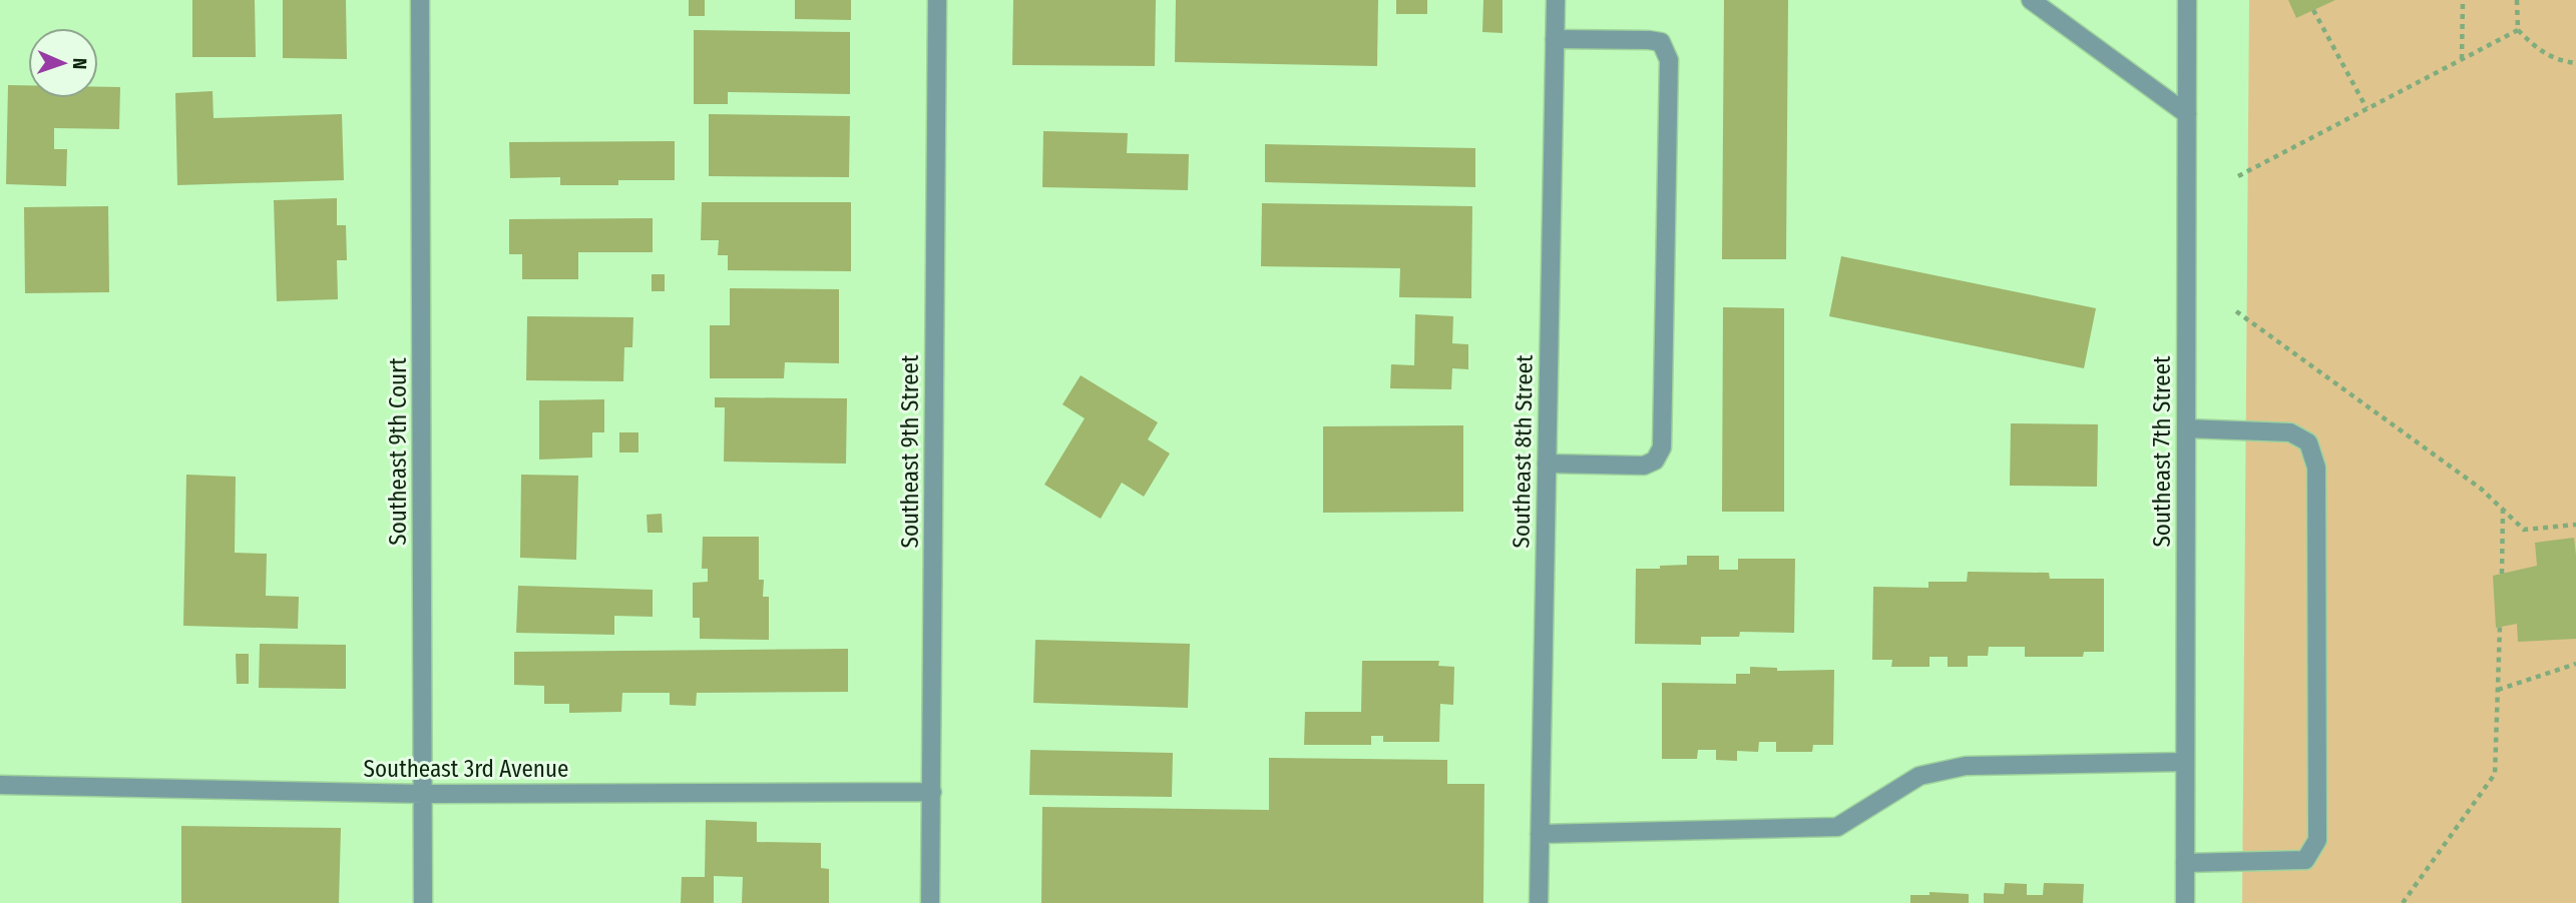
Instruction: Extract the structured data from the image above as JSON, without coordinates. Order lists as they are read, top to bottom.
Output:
{
  "streets": {
    "street": [
      "Southeast 9th Court",
      "Southeast 9th Street",
      "Southeast 8th Street",
      "Southeast 7th Street",
      "Southeast 3rd Avenue"
    ]
  },
  "crossings": [
    ["Southeast 9th Court", "Southeast 3rd Avenue"],
    ["Southeast 9th Street", "Southeast 3rd Avenue"]
  ],
  "north": "right"
}
